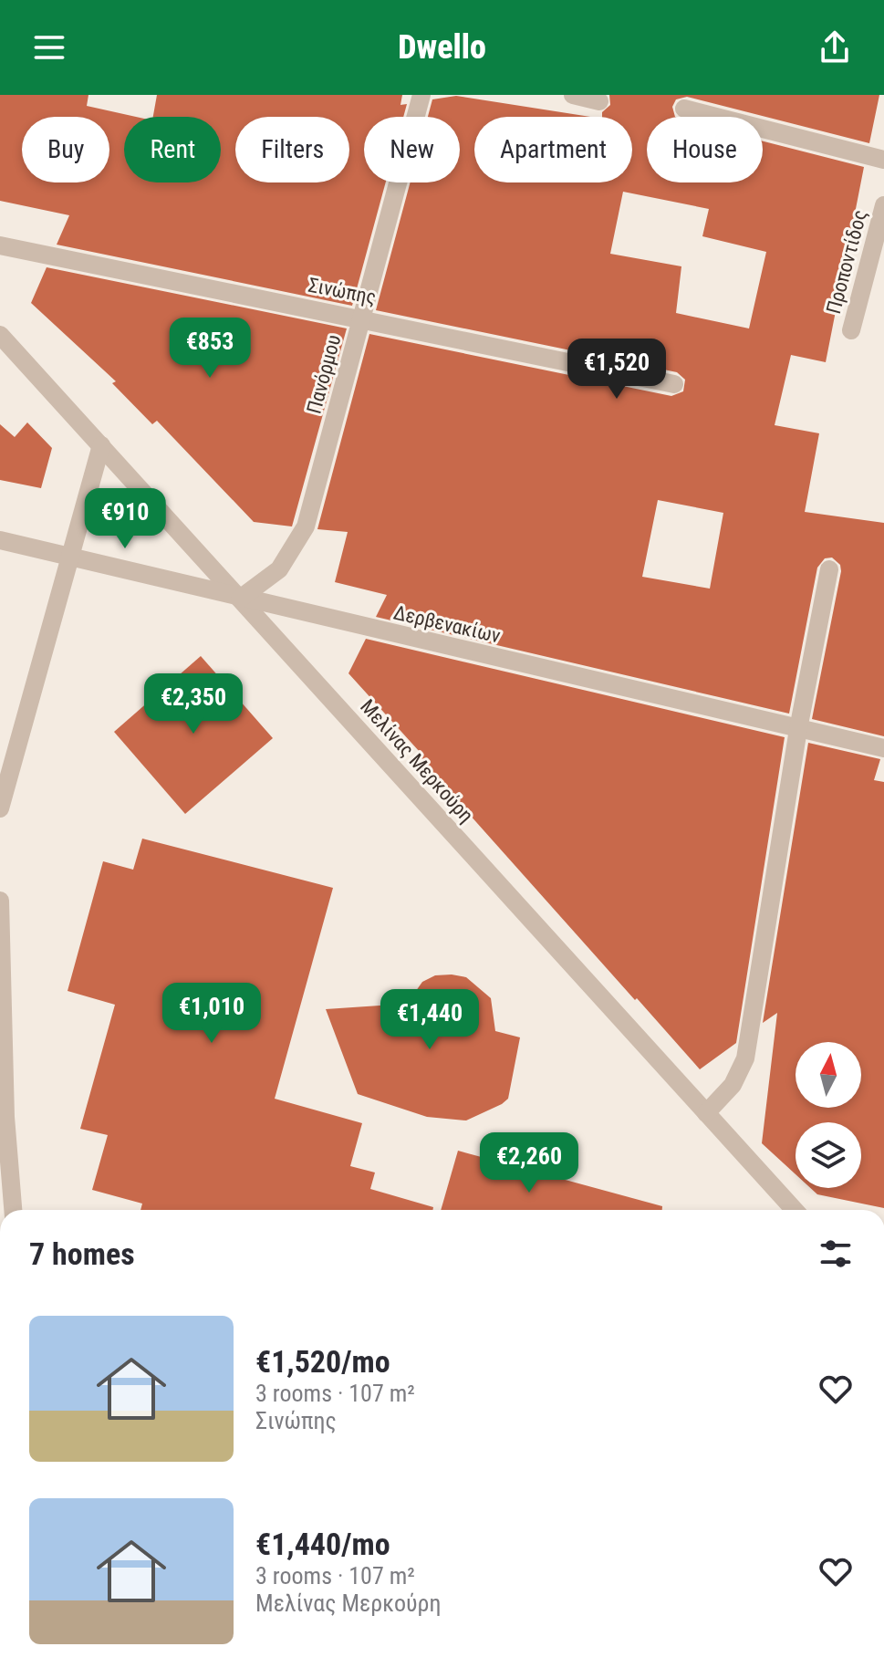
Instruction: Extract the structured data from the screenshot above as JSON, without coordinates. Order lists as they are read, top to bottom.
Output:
{
  "streets": {
    "street": [
      "Προποντίδος",
      "Σινώπης",
      "Πανόρμου",
      "Δερβενακίων",
      "Μελίνας Μερκούρη"
    ]
  },
  "crossings": [
    ["Σινώπης", "Πανόρμου"],
    ["Πανόρμου", "Δερβενακίων"],
    ["Πανόρμου", "Μελίνας Μερκούρη"],
    ["Δερβενακίων", "Μελίνας Μερκούρη"]
  ],
  "north": "top",
  "page": {
    "header": "Dwello",
    "chip": [
      "Buy",
      "Rent",
      "Filters",
      "New",
      "Apartment",
      "House"
    ],
    "price": [
      "€853",
      "€1,520",
      "€910",
      "€2,350",
      "€1,010",
      "€1,440",
      "€2,260"
    ],
    "heading": "7 homes",
    "list": [
      {
        "name": "€1,520/mo",
        "note": "3 rooms · 107 m² · Σινώπης"
      },
      {
        "name": "€1,440/mo",
        "note": "3 rooms · 107 m² · Μελίνας Μερκούρη"
      }
    ]
  }
}
